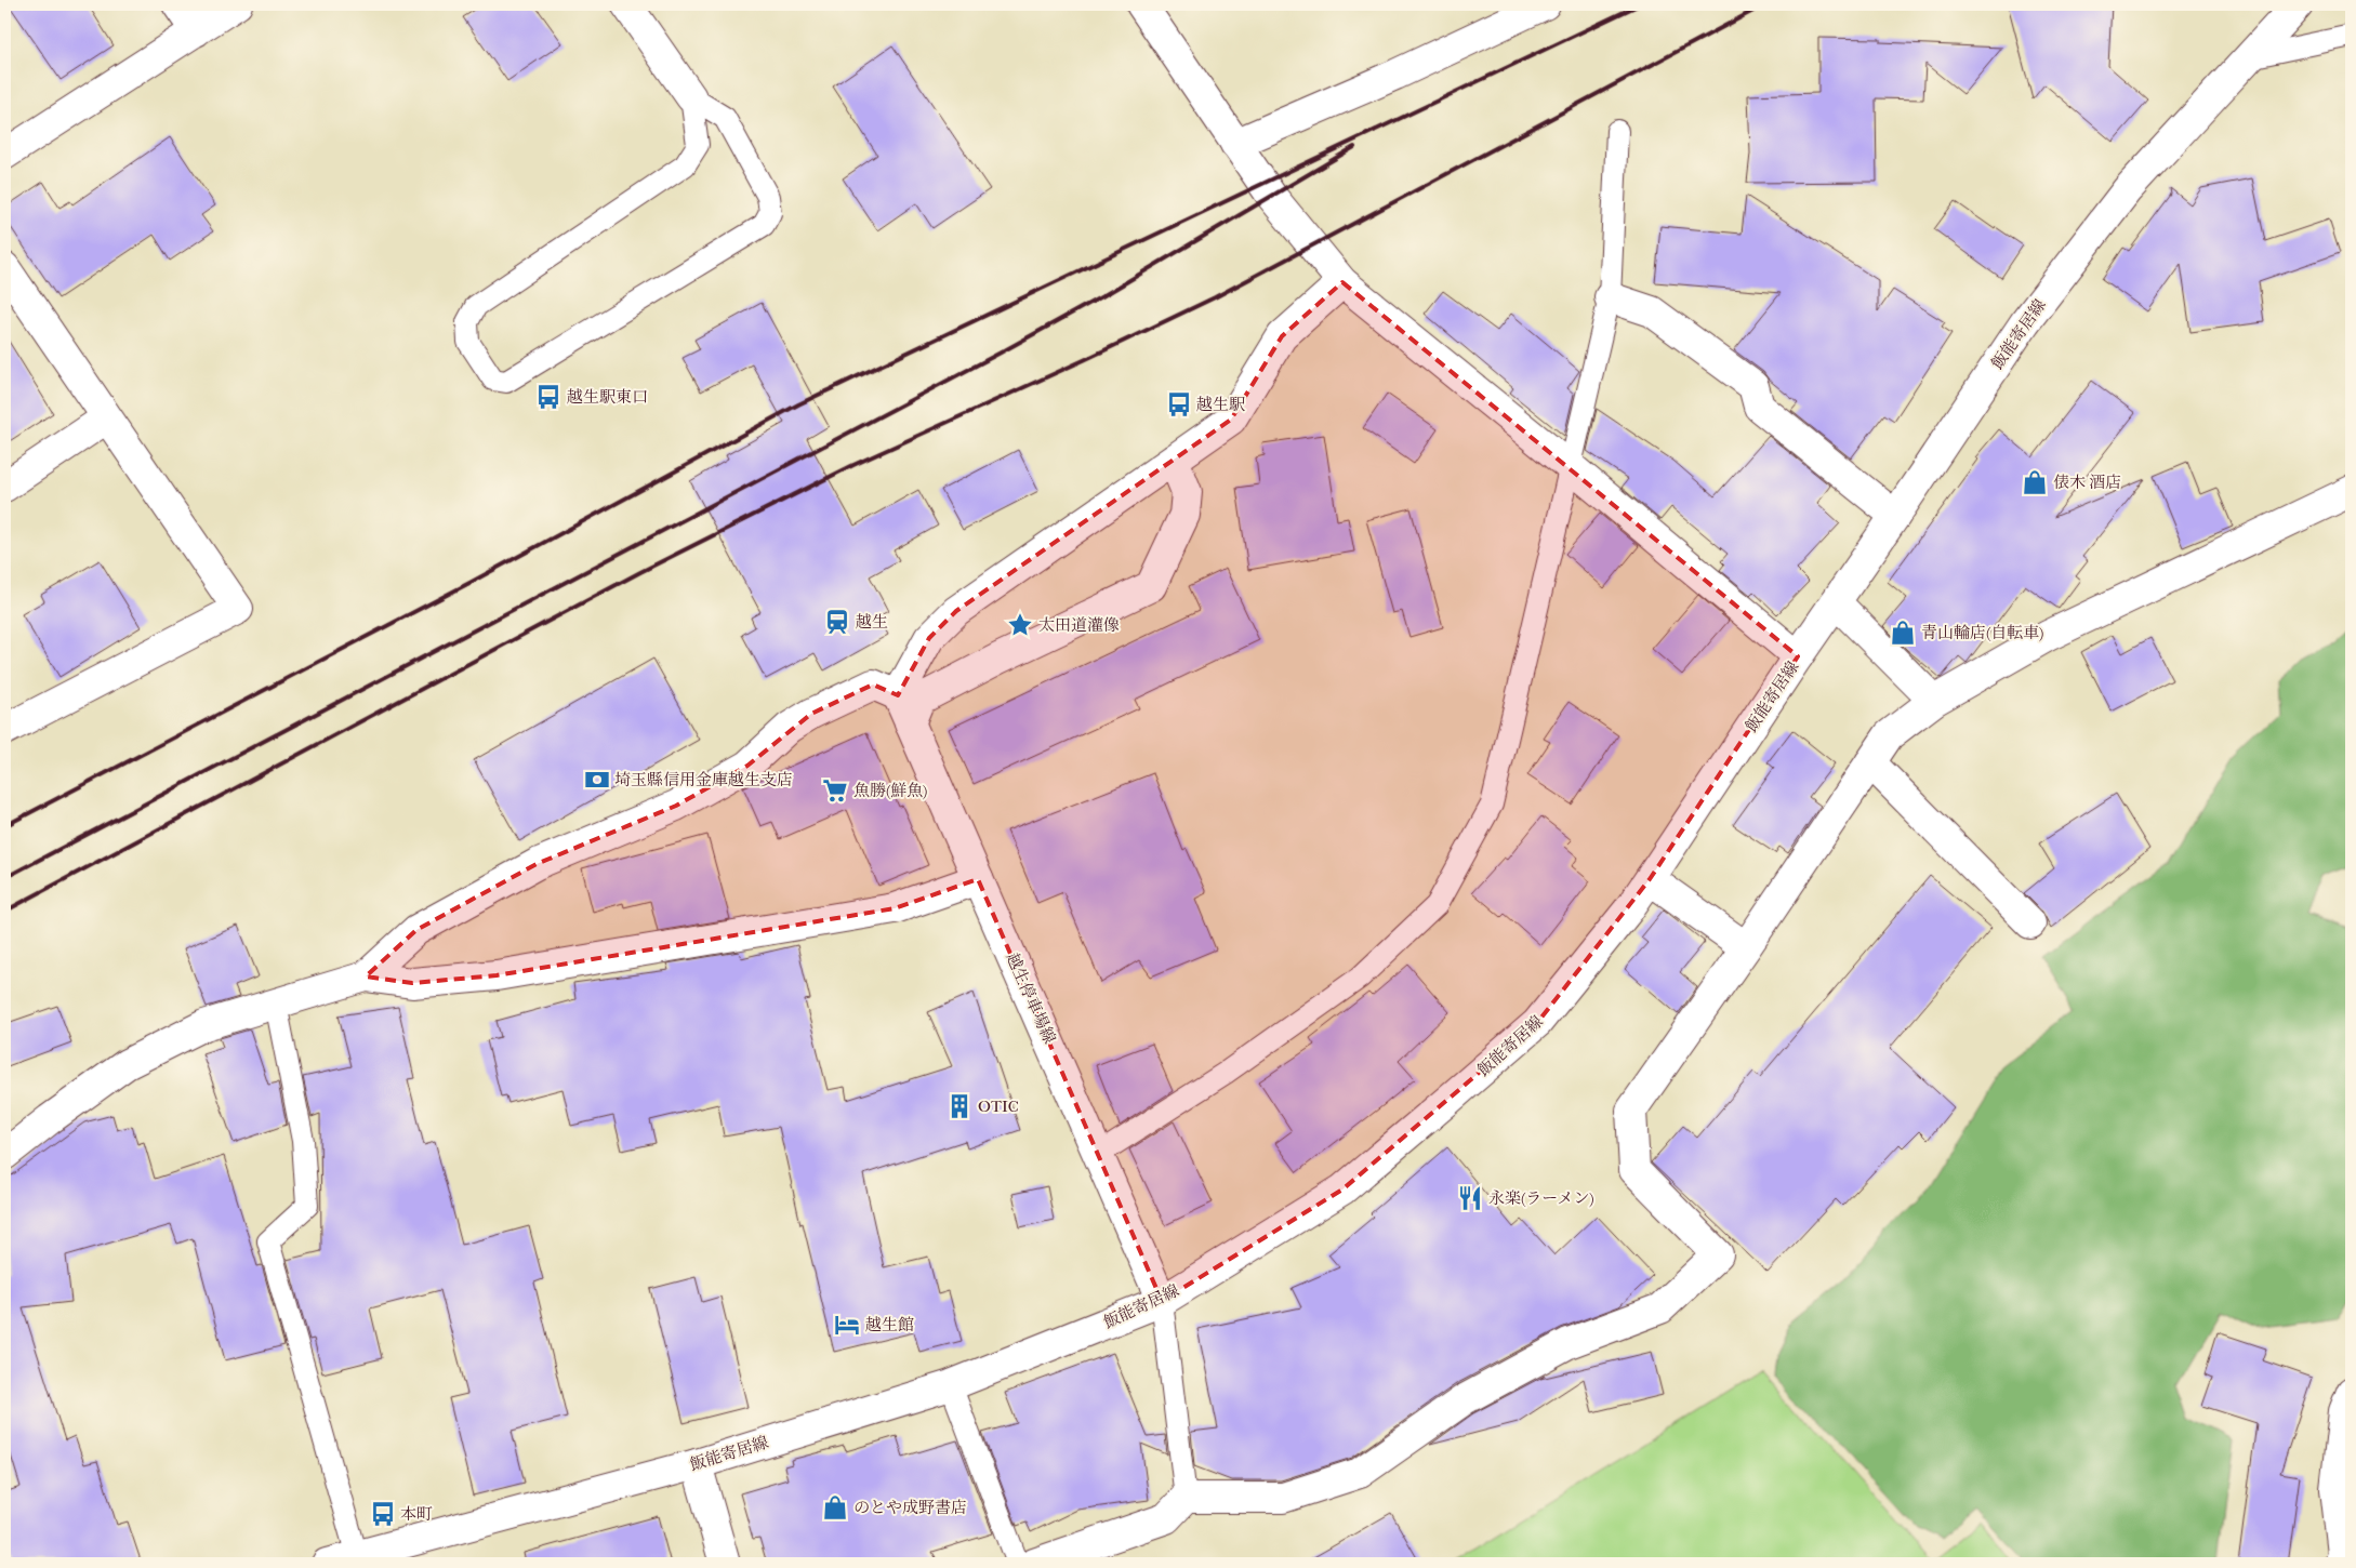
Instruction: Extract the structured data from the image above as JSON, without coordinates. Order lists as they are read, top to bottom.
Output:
{
  "streets": {
    "street": ["飯能寄居線", "越生停車場線"]
  },
  "crossings": [
    ["飯能寄居線", "越生停車場線"]
  ],
  "places": {
    "bus stop": ["越生駅東口", "越生駅", "本町"],
    "shop": ["俵木 酒店", "青山輪店(自転車)", "のとや成野書店"],
    "station": ["越生"],
    "place": ["太田道灌像"],
    "bank": ["埼玉縣信用金庫越生支店"],
    "supermarket": ["魚勝(鮮魚)"],
    "building": ["OTIC"],
    "restaurant": ["永楽(ラーメン)"],
    "hotel": ["越生館"]
  }
}
